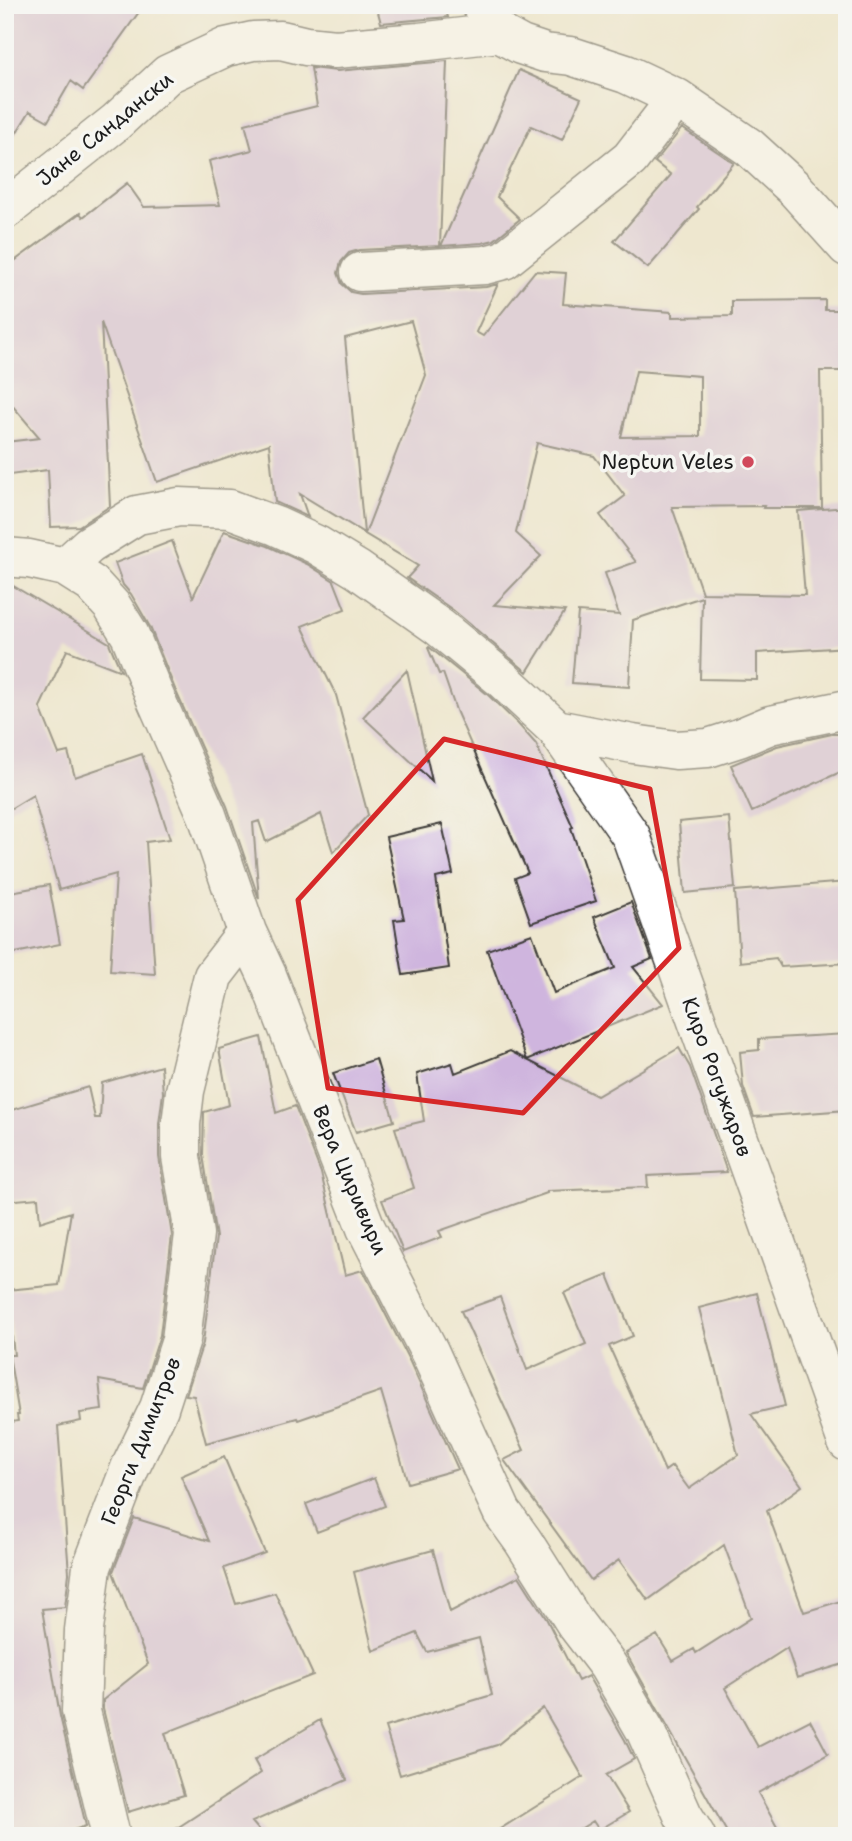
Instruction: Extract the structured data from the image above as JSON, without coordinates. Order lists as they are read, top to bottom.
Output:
{
  "streets": {
    "street": [
      "Јане Сандански",
      "Киро Рогужаров",
      "Вера Циривири",
      "Георги Димитров"
    ]
  },
  "crossings": [
    ["Киро Рогужаров", "Вера Циривири"],
    ["Вера Циривири", "Георги Димитров"]
  ],
  "places": ["Neptun Veles"]
}
